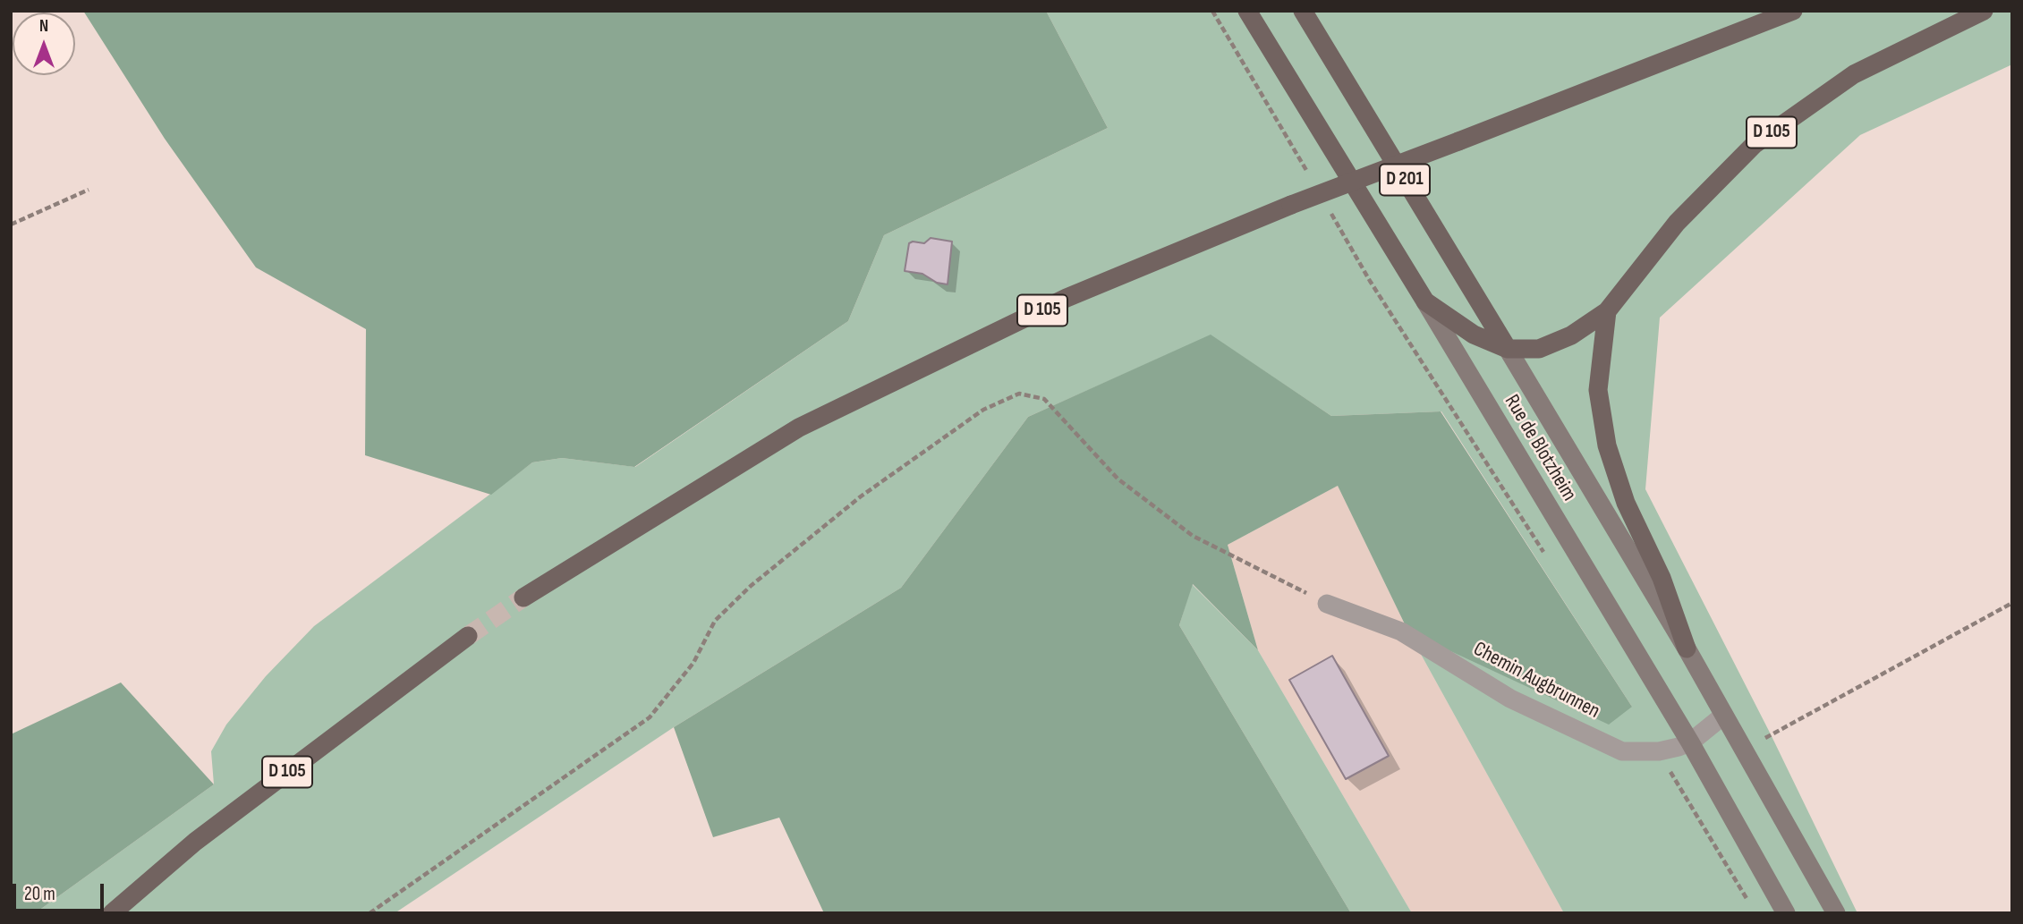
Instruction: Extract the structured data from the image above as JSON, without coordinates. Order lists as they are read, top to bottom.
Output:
{
  "streets": {
    "main road": ["D 105", "D 201", "Rue de Blotzheim"],
    "street": ["Chemin Augbrunnen"]
  },
  "crossings": [
    ["D 105", "D 201"],
    ["D 105", "Rue de Blotzheim"],
    ["D 201", "Rue de Blotzheim"],
    ["Rue de Blotzheim", "Chemin Augbrunnen"]
  ],
  "scale_bar": "20 m",
  "north": "top"
}
